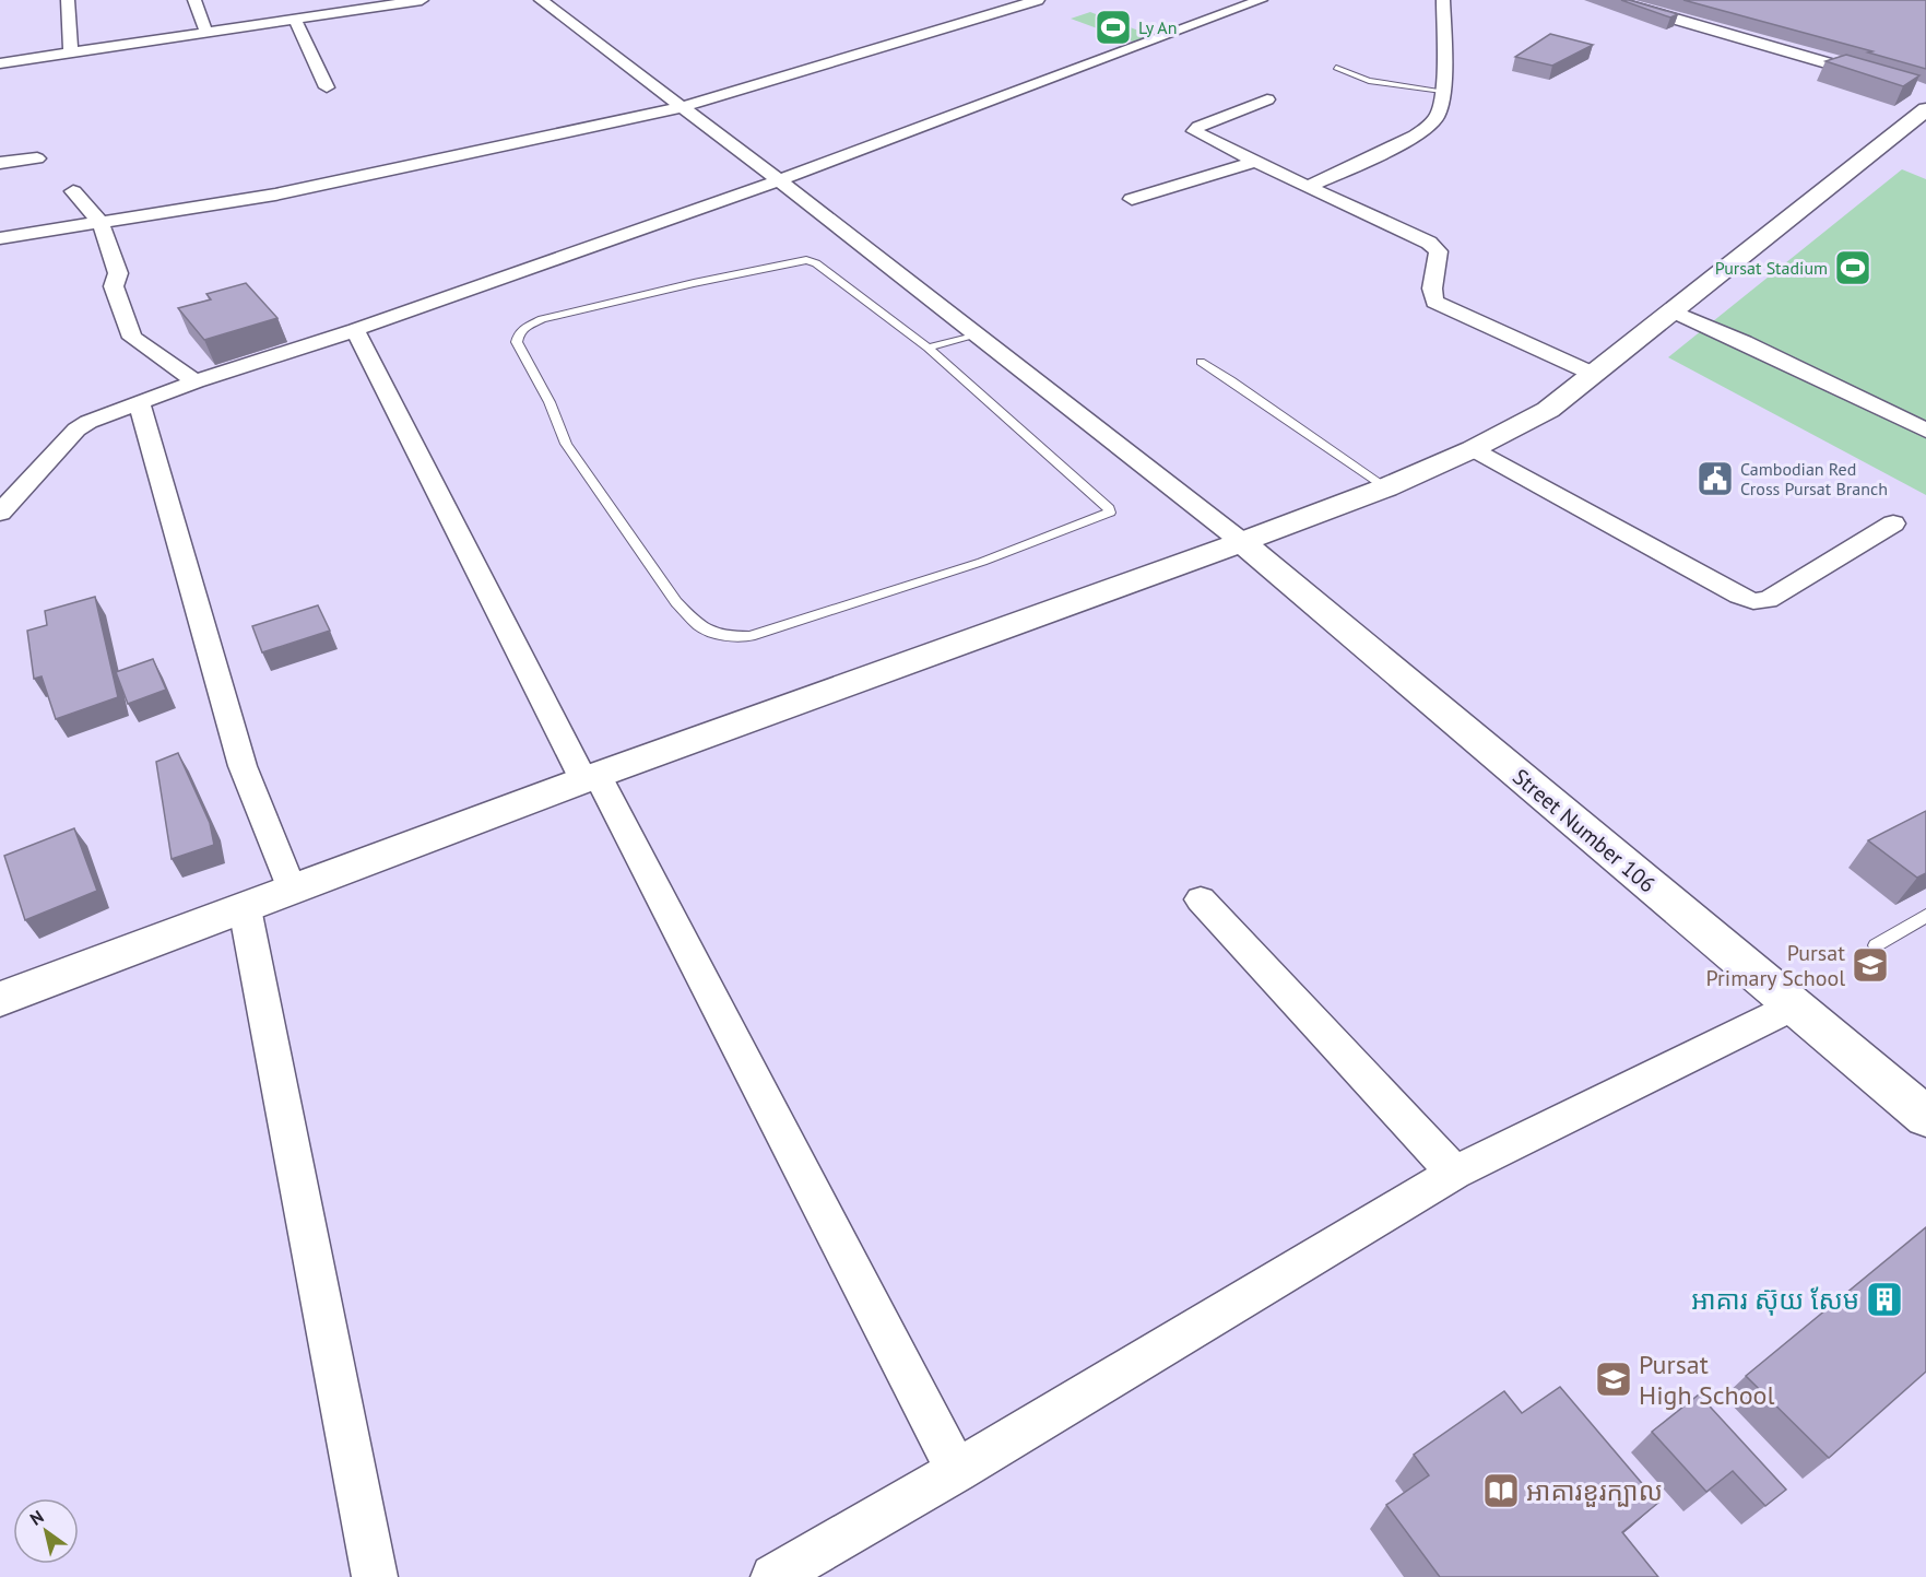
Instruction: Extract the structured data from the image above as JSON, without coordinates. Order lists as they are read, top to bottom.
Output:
{
  "streets": {
    "street": ["Street Number 106"]
  },
  "places": {
    "sports": ["Ly An", "Pursat Stadium"],
    "public building": ["Cambodian Red Cross Pursat Branch"],
    "school or university": ["Pursat Primary School", "Pursat High School"],
    "building": ["អាគារ ស៊ុយ សែម"],
    "library": ["អាគារខួរក្បាល"]
  },
  "north": "top left"
}
